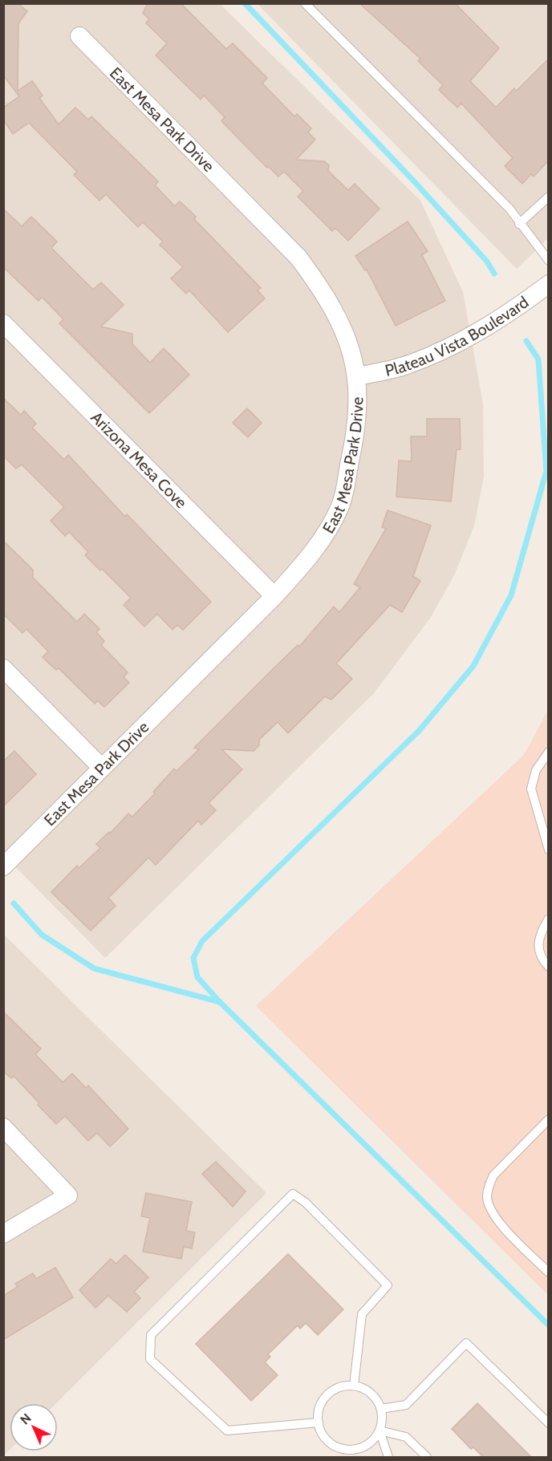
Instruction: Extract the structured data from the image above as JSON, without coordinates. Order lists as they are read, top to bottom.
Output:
{
  "streets": {
    "street": ["East Mesa Park Drive", "Plateau Vista Boulevard", "Arizona Mesa Cove"]
  },
  "crossings": [
    ["East Mesa Park Drive", "Plateau Vista Boulevard"],
    ["East Mesa Park Drive", "Arizona Mesa Cove"]
  ],
  "north": "top left"
}
